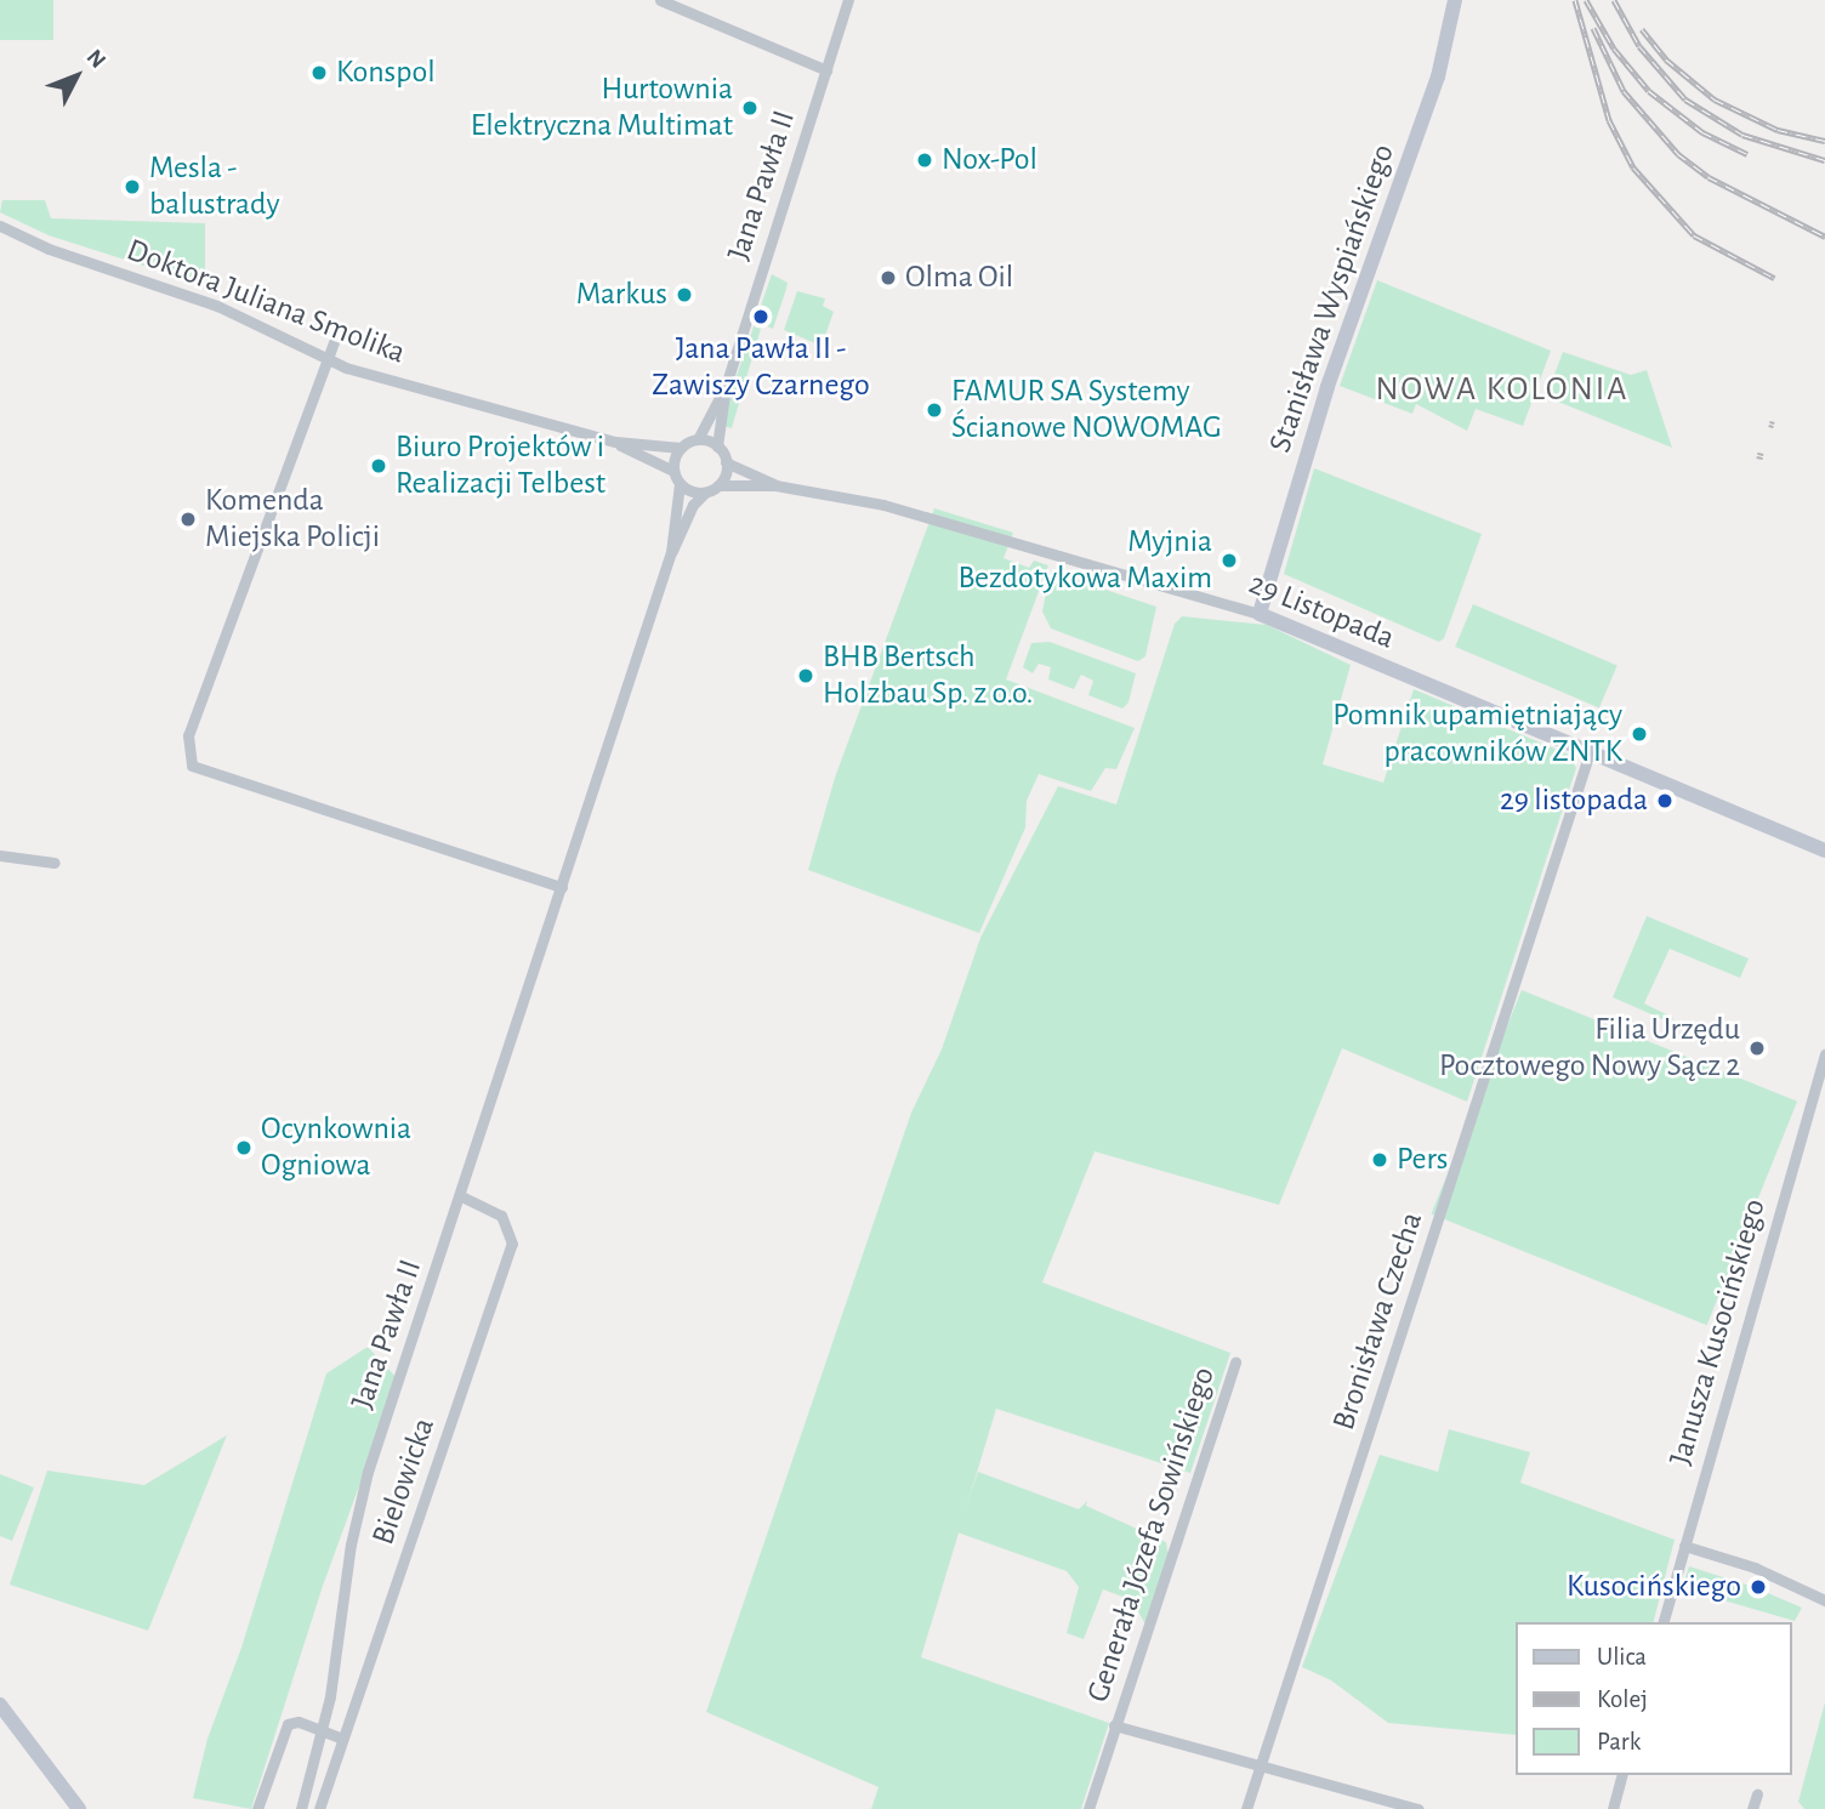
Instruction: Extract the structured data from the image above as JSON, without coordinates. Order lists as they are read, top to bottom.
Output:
{
  "streets": {
    "street": [
      "Jana Pawła II",
      "Stanisława Wyspiańskiego",
      "Doktora Juliana Smolika",
      "29 Listopada",
      "Bronisława Czecha",
      "Janusza Kusocińskiego",
      "Bielowicka",
      "Generała Józefa Sowińskiego"
    ]
  },
  "crossings": [
    ["Jana Pawła II", "Doktora Juliana Smolika"],
    ["Jana Pawła II", "29 Listopada"],
    ["Jana Pawła II", "Bielowicka"],
    ["Stanisława Wyspiańskiego", "29 Listopada"],
    ["Doktora Juliana Smolika", "29 Listopada"],
    ["29 Listopada", "Bronisława Czecha"]
  ],
  "districts": ["NOWA KOLONIA"],
  "places": [
    "Konspol",
    "Hurtownia Elektryczna Multimat",
    "Nox-Pol",
    "Mesla - balustrady",
    "Olma Oil",
    "Markus",
    "Jana Pawła II - Zawiszy Czarnego",
    "FAMUR SA Systemy Ścianowe NOWOMAG",
    "Biuro Projektów i Realizacji Telbest",
    "Komenda Miejska Policji",
    "Myjnia Bezdotykowa Maxim",
    "BHB Bertsch Holzbau Sp. z o.o.",
    "Pomnik upamiętniający pracowników ZNTK",
    "29 listopada",
    "Filia Urzędu Pocztowego Nowy Sącz 2",
    "Ocynkownia Ogniowa",
    "Pers",
    "Kusocińskiego"
  ],
  "legend": ["Ulica", "Kolej", "Park"],
  "north": "top right"
}
